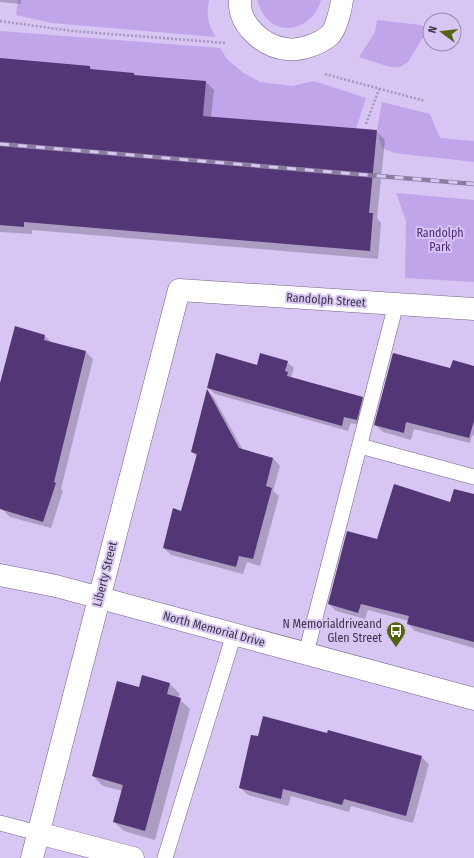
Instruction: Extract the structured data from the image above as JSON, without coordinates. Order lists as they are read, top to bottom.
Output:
{
  "streets": {
    "street": ["Randolph Street", "Liberty Street", "North Memorial Drive"]
  },
  "crossings": [
    ["Randolph Street", "Liberty Street"],
    ["Liberty Street", "North Memorial Drive"]
  ],
  "parks": ["Randolph Park"],
  "places": {
    "bus stop": ["N Memorialdriveand Glen Street"]
  },
  "north": "left"
}
